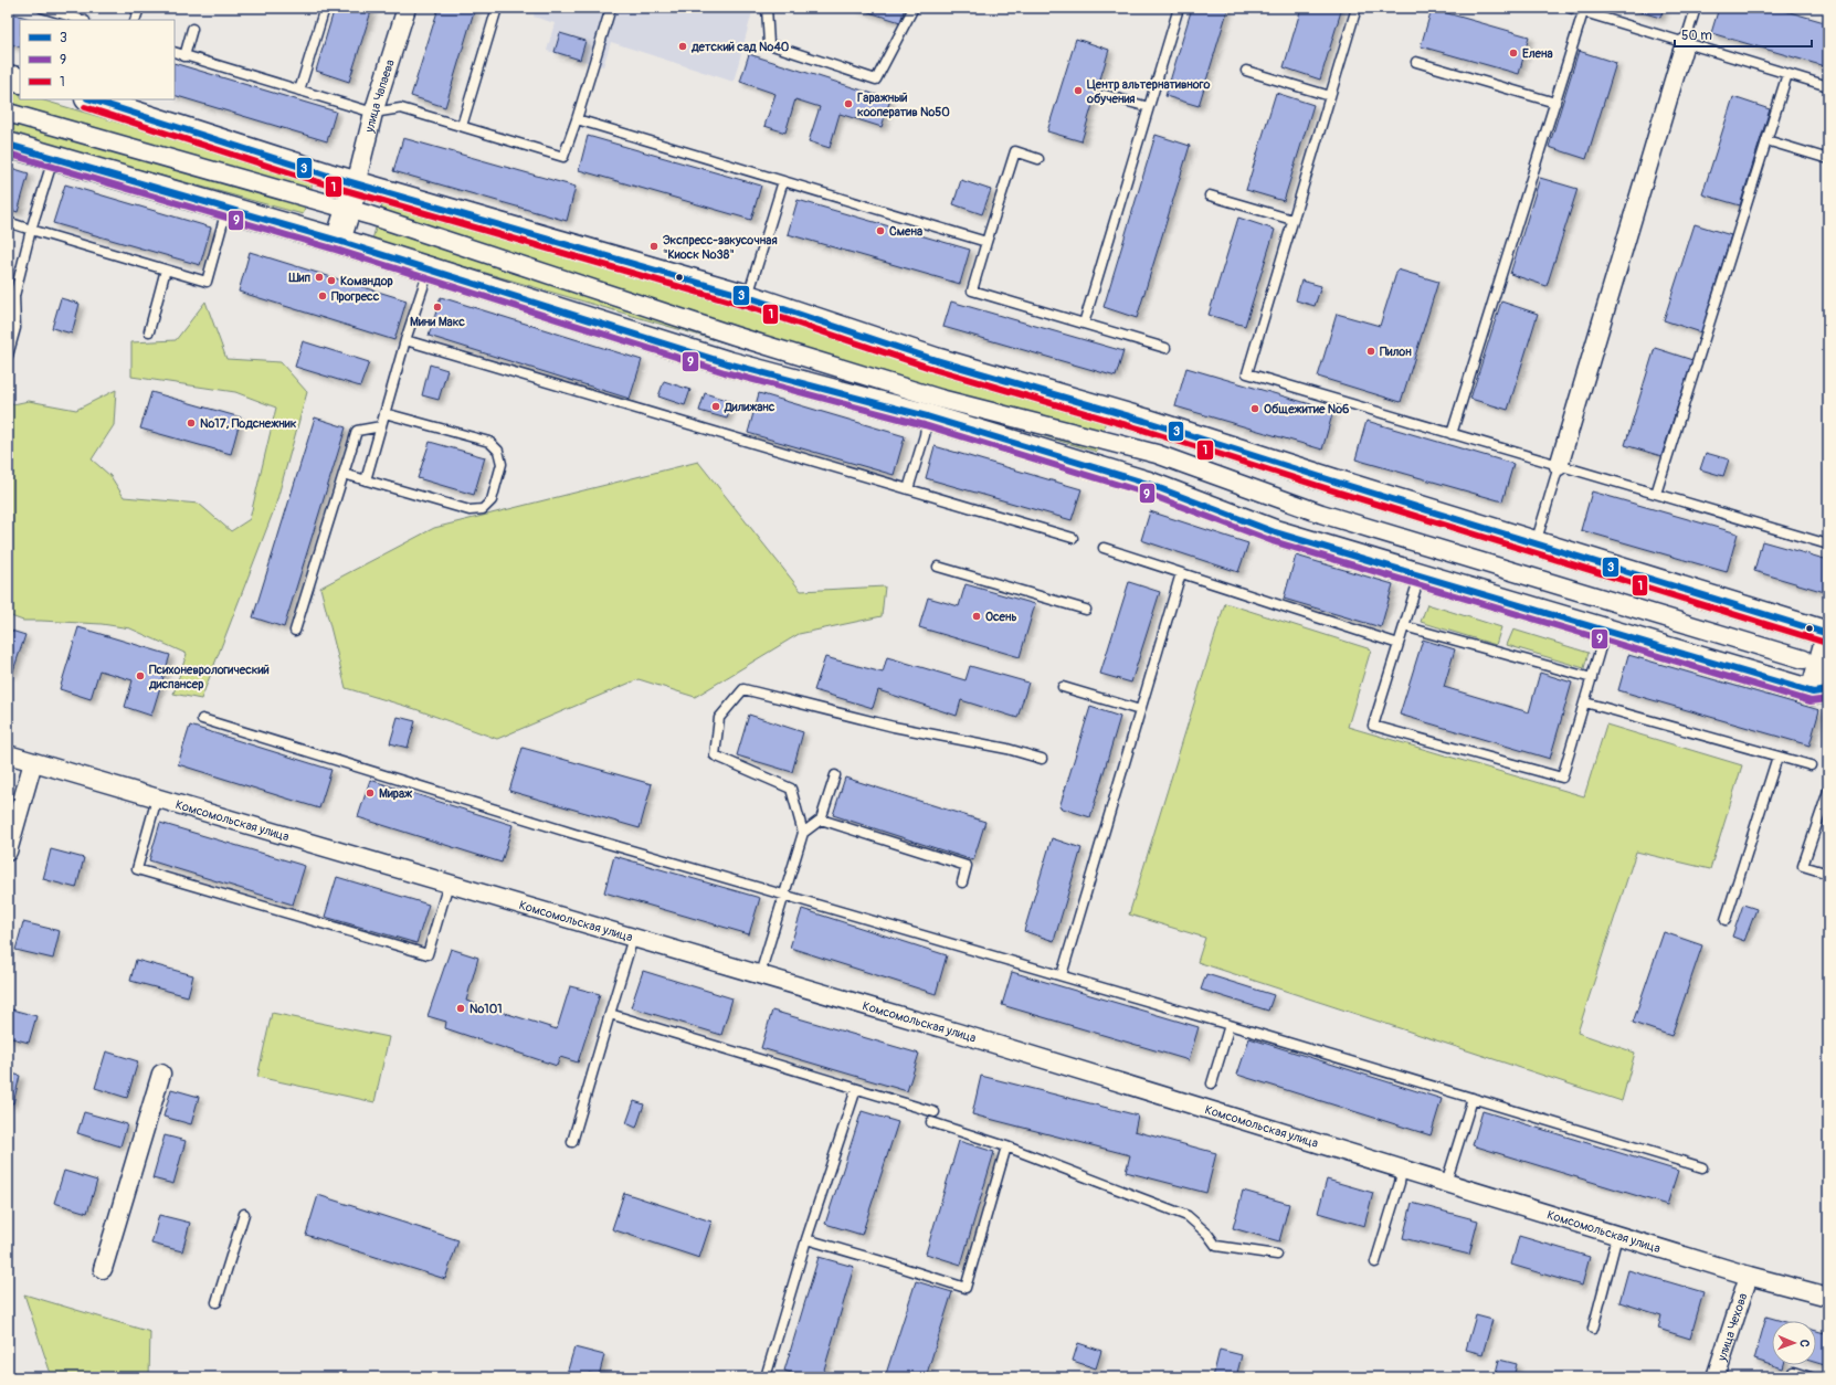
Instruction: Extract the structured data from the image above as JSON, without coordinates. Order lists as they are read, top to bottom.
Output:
{
  "streets": {
    "street": ["улица Чапаева", "Комсомольская улица", "улица Чехова"]
  },
  "crossings": [
    ["Комсомольская улица", "улица Чехова"]
  ],
  "places": [
    "детский сад №40",
    "Елена",
    "Центр альтернативного обучения",
    "Гаражный кооператив №50",
    "Смена",
    "Экспресс-закусочная \"Киоск №38\"",
    "Шип",
    "Командор",
    "Прогресс",
    "Мини Макс",
    "Пилон",
    "Дилижанс",
    "Общежитие №6",
    "№17, Подснежник",
    "Осень",
    "Психоневрологический диспансер",
    "Мираж",
    "№101"
  ],
  "lines": ["transit line 3", "transit line 1", "transit line 9"],
  "legend": ["3", "9", "1"],
  "scale_bar": "50 m",
  "north": "right"
}
